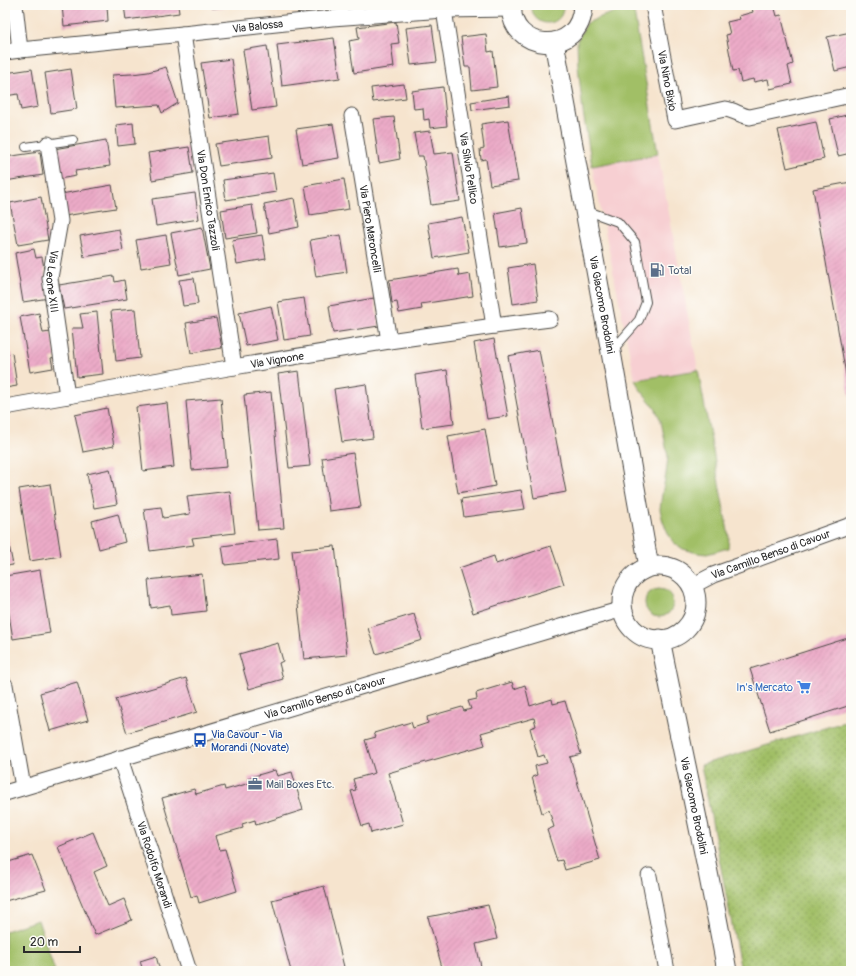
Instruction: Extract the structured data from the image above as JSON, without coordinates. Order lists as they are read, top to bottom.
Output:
{
  "streets": {
    "street": [
      "Via Balossa",
      "Via Nino Bixio",
      "Via Silvio Pellico",
      "Via Don Enrico Tazzoli",
      "Via Piero Maroncelli",
      "Via Leone XIII",
      "Via Giacomo Brodolini",
      "Via Vignone",
      "Via Camillo Benso di Cavour",
      "Via Rodolfo Morandi"
    ]
  },
  "crossings": [
    ["Via Balossa", "Via Silvio Pellico"],
    ["Via Balossa", "Via Don Enrico Tazzoli"],
    ["Via Silvio Pellico", "Via Vignone"],
    ["Via Don Enrico Tazzoli", "Via Vignone"],
    ["Via Piero Maroncelli", "Via Vignone"],
    ["Via Leone XIII", "Via Vignone"],
    ["Via Giacomo Brodolini", "Via Camillo Benso di Cavour"],
    ["Via Camillo Benso di Cavour", "Via Rodolfo Morandi"]
  ],
  "places": {
    "fuel station": ["Total"],
    "supermarket": ["In's Mercato"],
    "bus stop": ["Via Cavour - Via Morandi (Novate)"],
    "office": ["Mail Boxes Etc."]
  },
  "scale_bar": "20 m"
}
